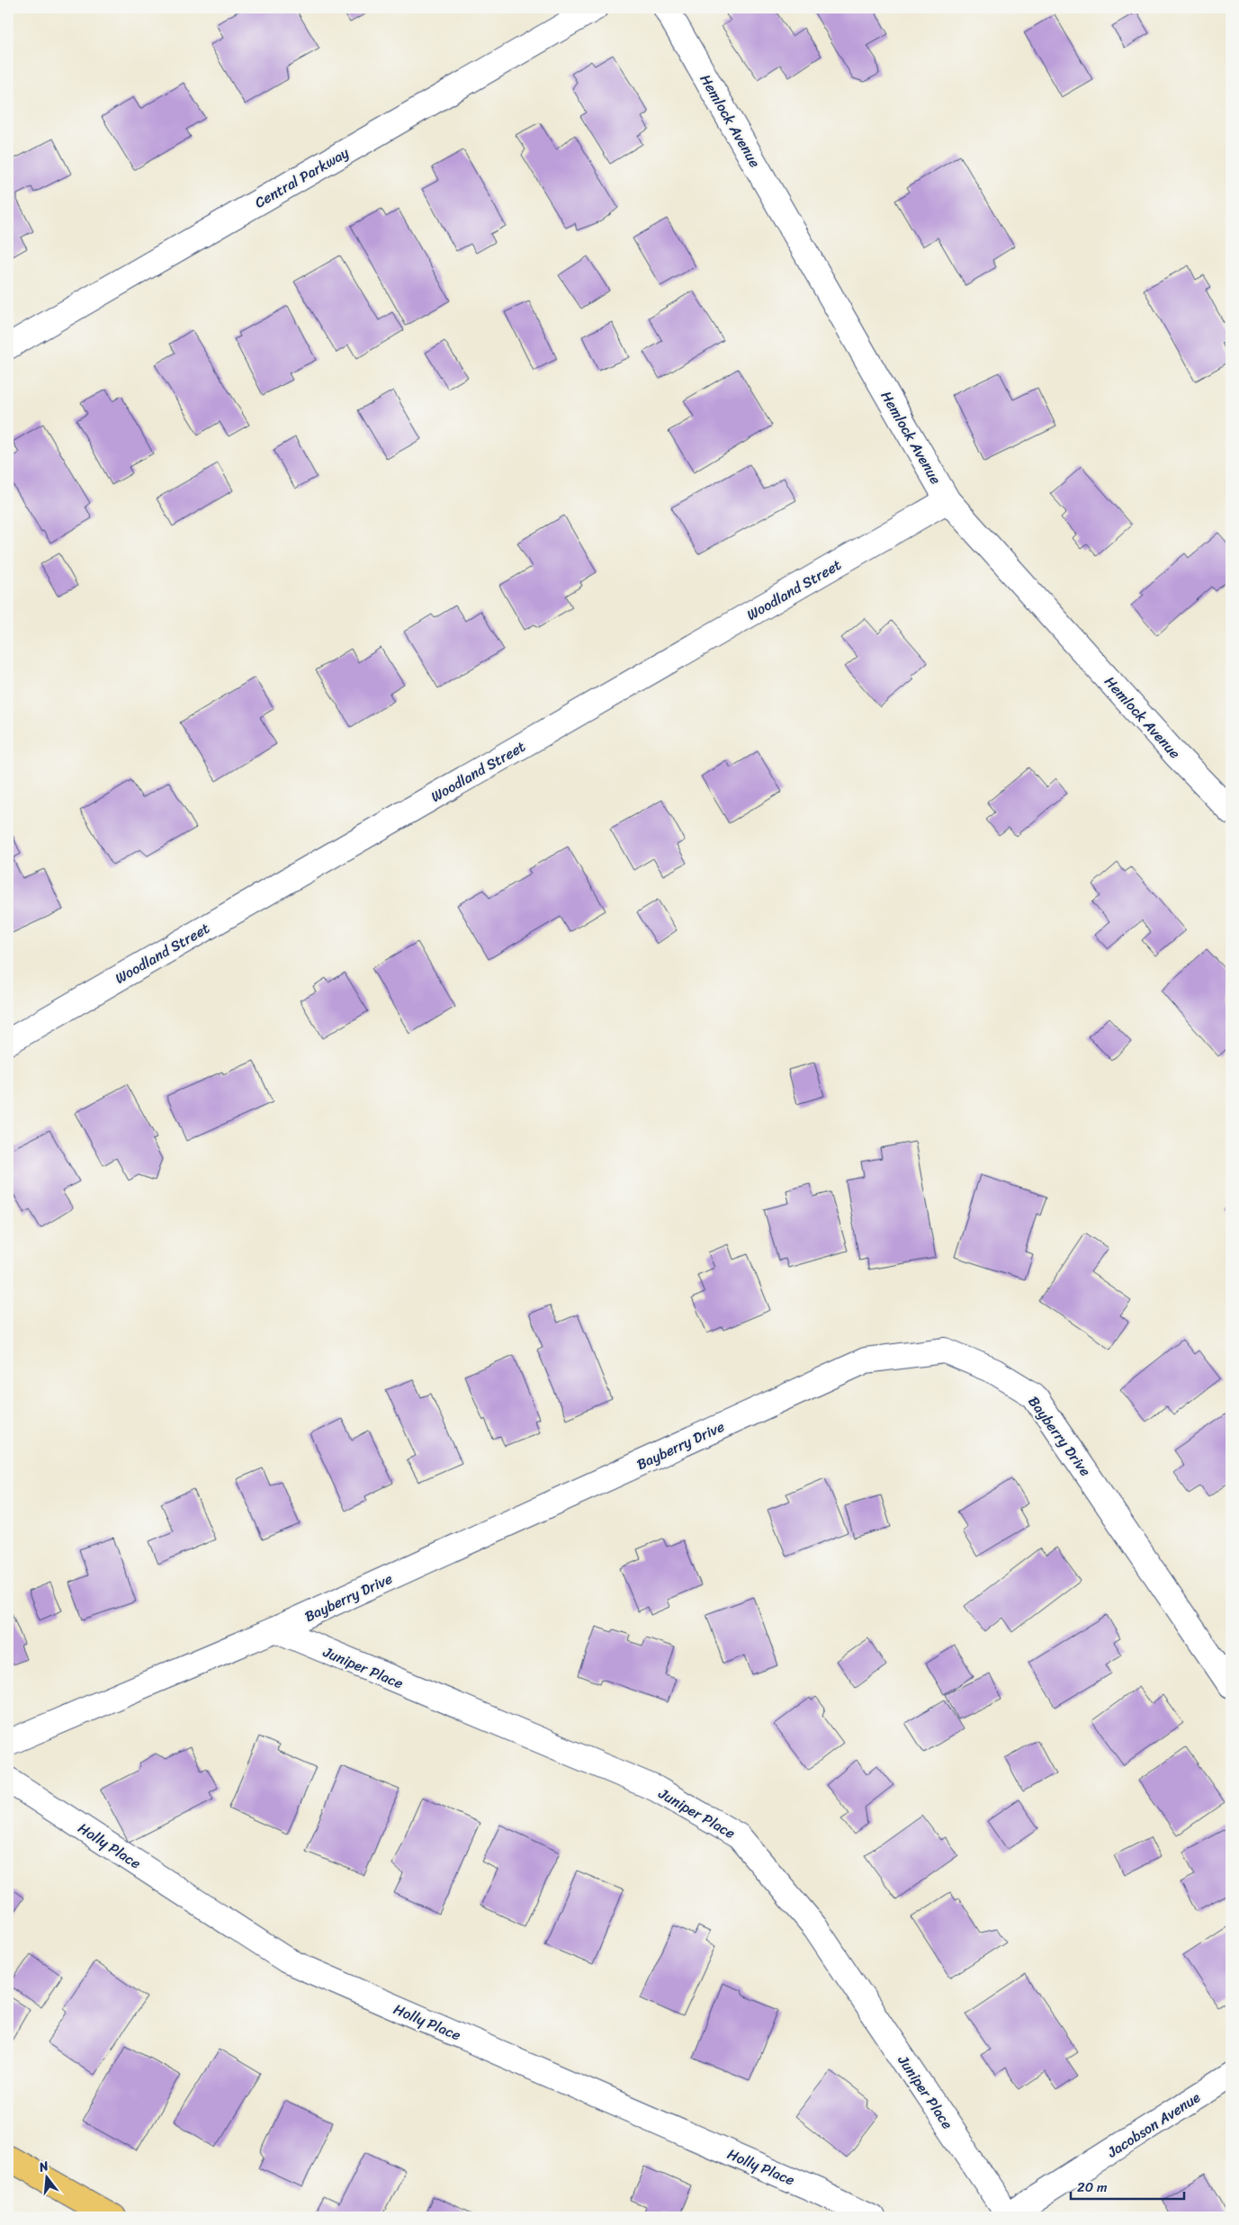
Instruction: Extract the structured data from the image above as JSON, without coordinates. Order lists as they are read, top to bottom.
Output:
{
  "streets": {
    "street": [
      "Hemlock Avenue",
      "Central Parkway",
      "Woodland Street",
      "Bayberry Drive",
      "Juniper Place",
      "Holly Place",
      "Jacobson Avenue"
    ]
  },
  "crossings": [
    ["Hemlock Avenue", "Woodland Street"],
    ["Bayberry Drive", "Juniper Place"],
    ["Juniper Place", "Jacobson Avenue"]
  ],
  "scale_bar": "20 m",
  "north": "top"
}
